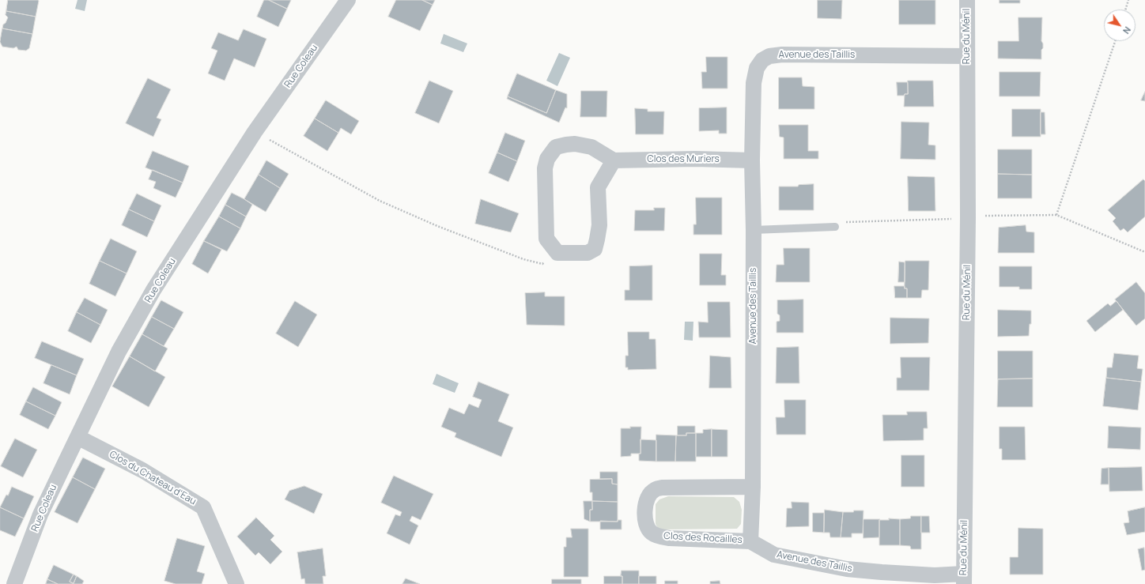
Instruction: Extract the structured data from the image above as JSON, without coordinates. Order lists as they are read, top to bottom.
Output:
{
  "streets": {
    "street": [
      "Rue du Ménil",
      "Avenue des Taillis",
      "Rue Coleau",
      "Clos des Muriers",
      "Clos du Chateau d'Eau",
      "Clos des Rocailles"
    ]
  },
  "crossings": [
    ["Rue du Ménil", "Avenue des Taillis"],
    ["Avenue des Taillis", "Clos des Muriers"],
    ["Avenue des Taillis", "Clos des Rocailles"],
    ["Rue Coleau", "Clos du Chateau d'Eau"]
  ],
  "north": "bottom right"
}
